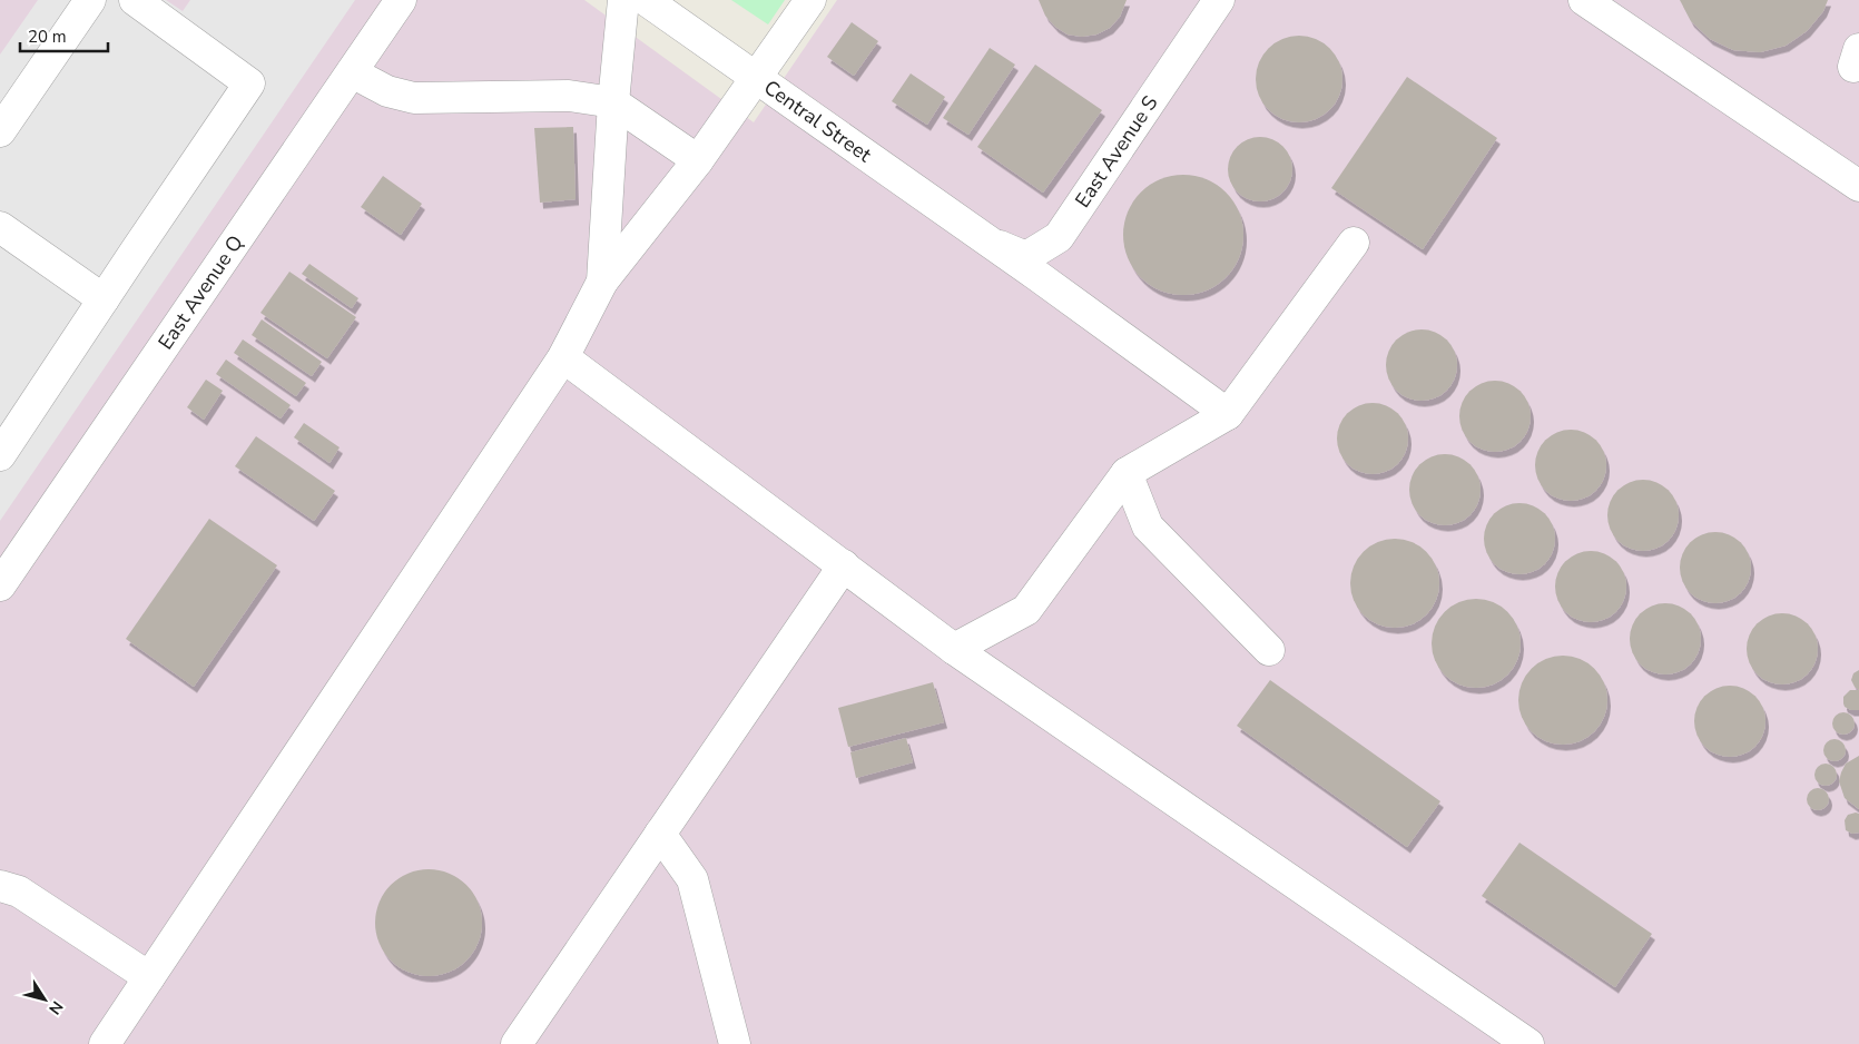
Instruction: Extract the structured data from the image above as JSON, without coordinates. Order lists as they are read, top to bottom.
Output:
{
  "streets": {
    "street": ["Central Street", "East Avenue S", "East Avenue Q"]
  },
  "crossings": [
    ["Central Street", "East Avenue S"]
  ],
  "scale_bar": "20 m",
  "north": "bottom right"
}
